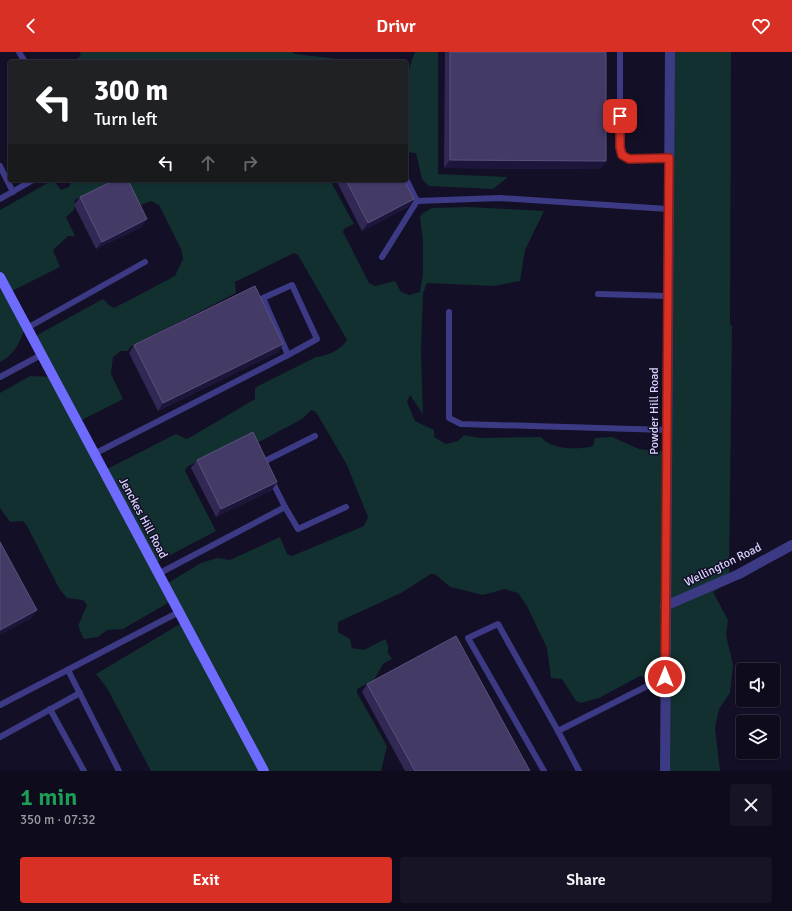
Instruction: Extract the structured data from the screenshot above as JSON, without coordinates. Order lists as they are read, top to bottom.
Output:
{
  "streets": {
    "main road": ["Jenckes Hill Road"],
    "street": ["Powder Hill Road", "Wellington Road"]
  },
  "crossings": [
    ["Powder Hill Road", "Wellington Road"]
  ],
  "page": {
    "header": "Drivr",
    "turn": ["300 m", "Turn left"],
    "heading": ["1 min", "350 m · 07:32"],
    "buttons": ["Exit", "Share"]
  }
}
